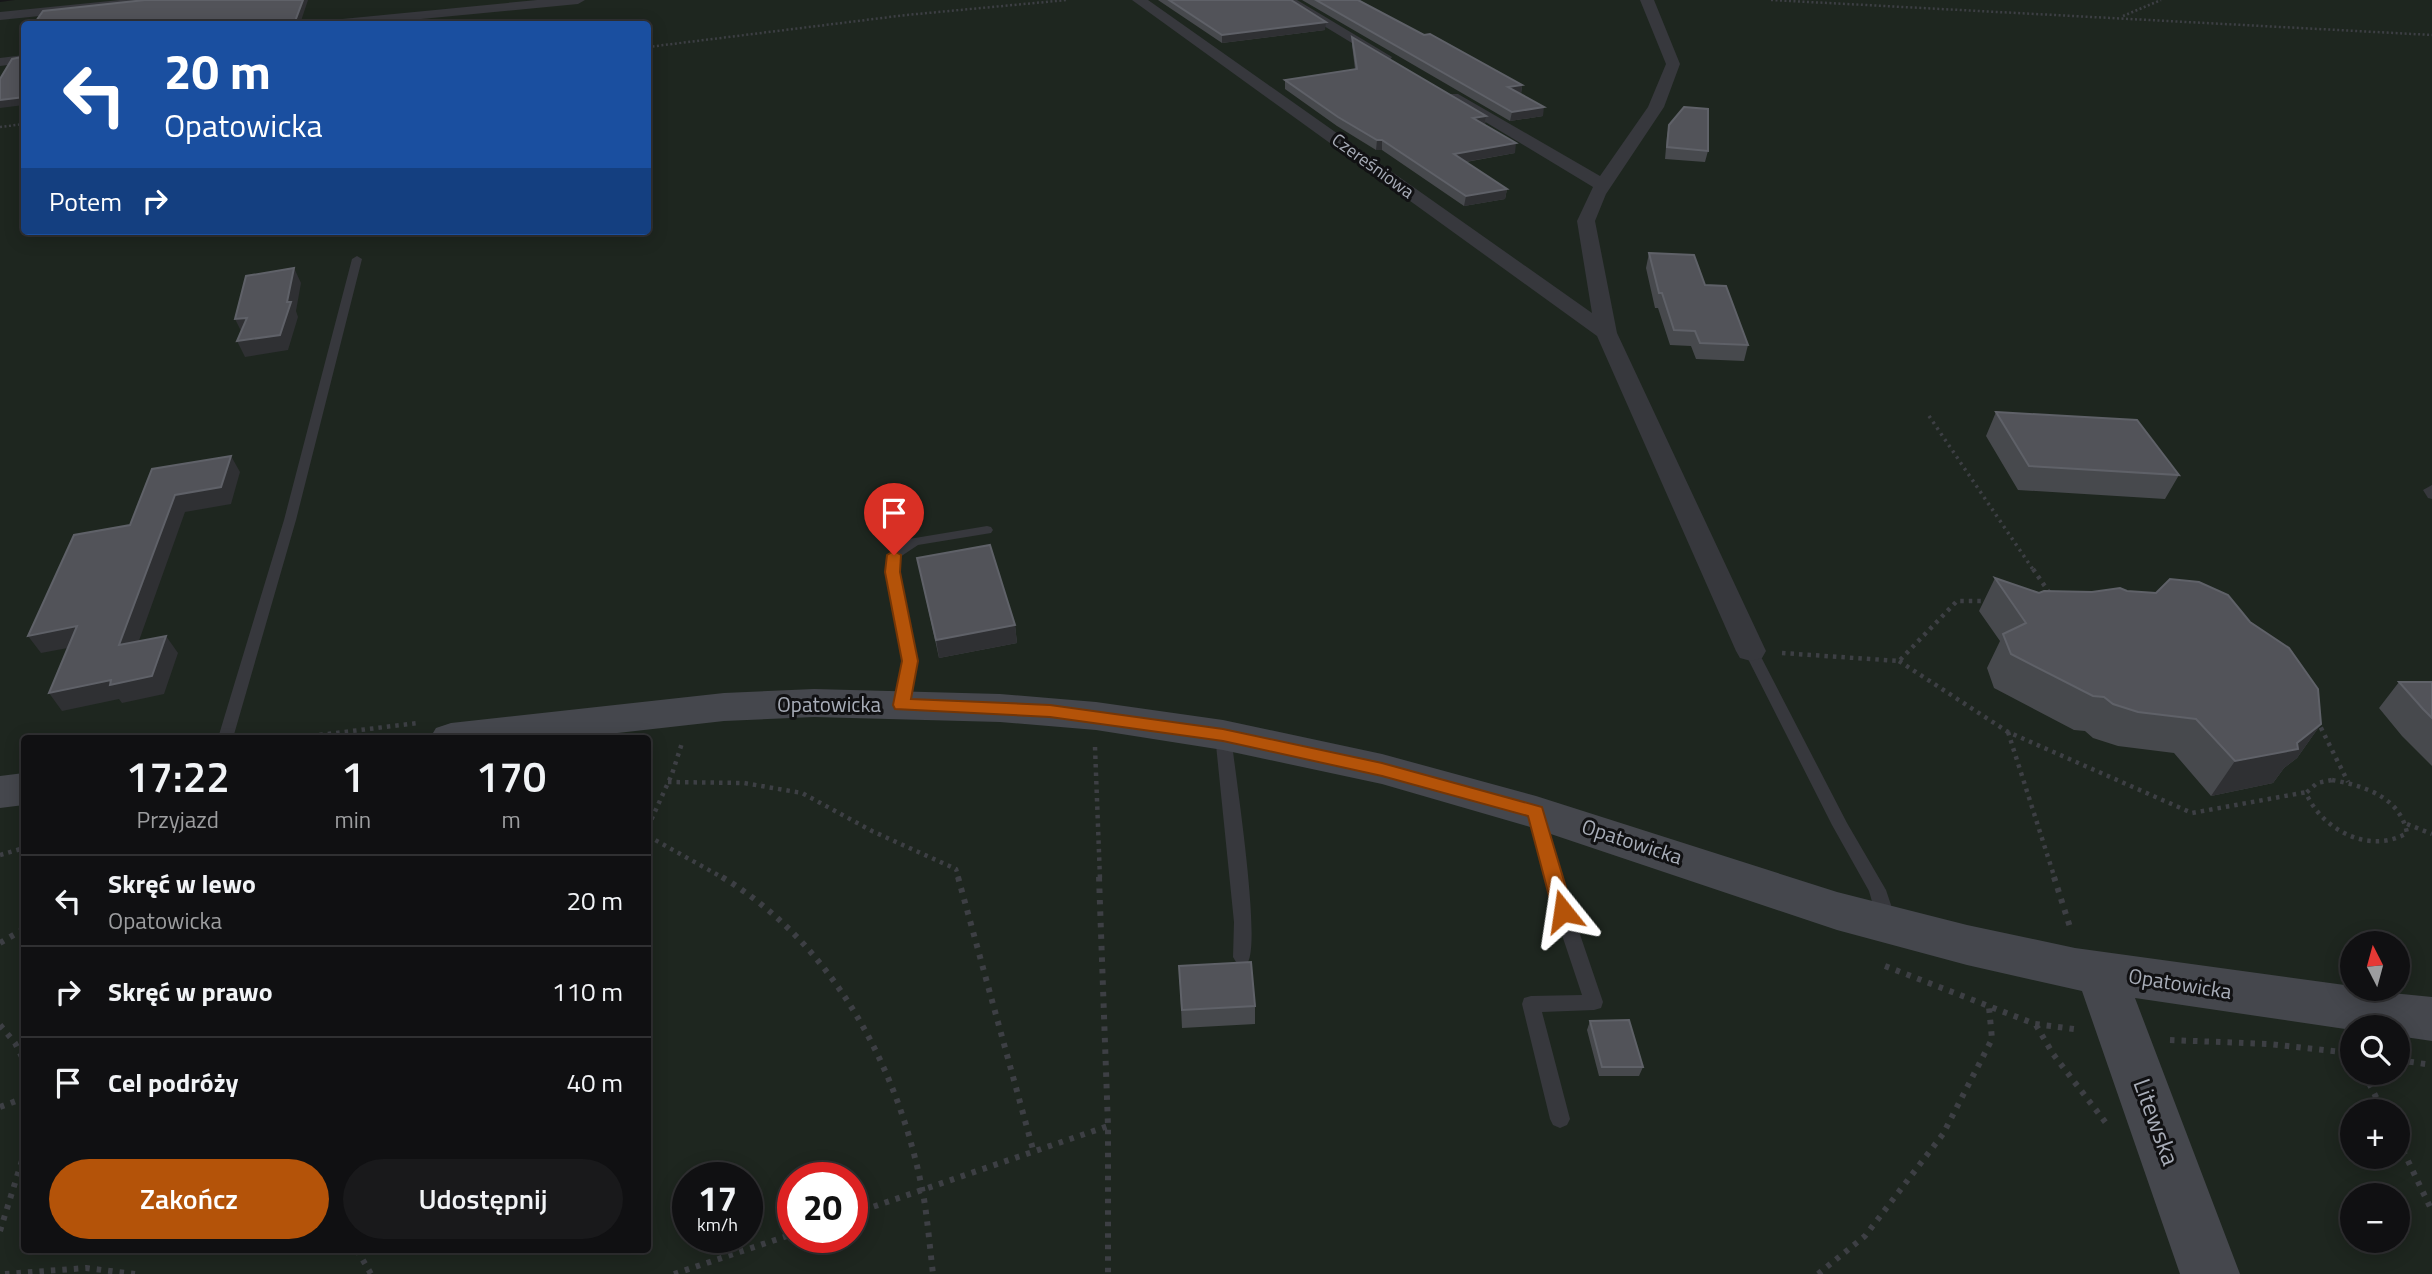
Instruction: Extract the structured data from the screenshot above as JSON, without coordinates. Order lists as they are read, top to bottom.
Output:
{
  "streets": {
    "street": ["Czereśniowa", "Opatowicka", "Litewska"]
  },
  "crossings": [
    ["Opatowicka", "Litewska"]
  ],
  "north": "top",
  "page": {
    "turn": ["20 m", "Opatowicka"],
    "then": "Potem",
    "eta": [
      "17:22",
      "Przyjazd",
      "1",
      "min",
      "170",
      "m"
    ],
    "list": [
      {
        "name": "Skręć w lewo",
        "note": "Opatowicka",
        "value": "20 m"
      },
      {
        "name": "Skręć w prawo",
        "value": "110 m"
      },
      {
        "name": "Cel podróży",
        "value": "40 m"
      }
    ],
    "map_buttons": ["+", "−"],
    "buttons": ["Zakończ", "Udostępnij"],
    "speed": "17 km/h",
    "limit": "20"
  }
}
